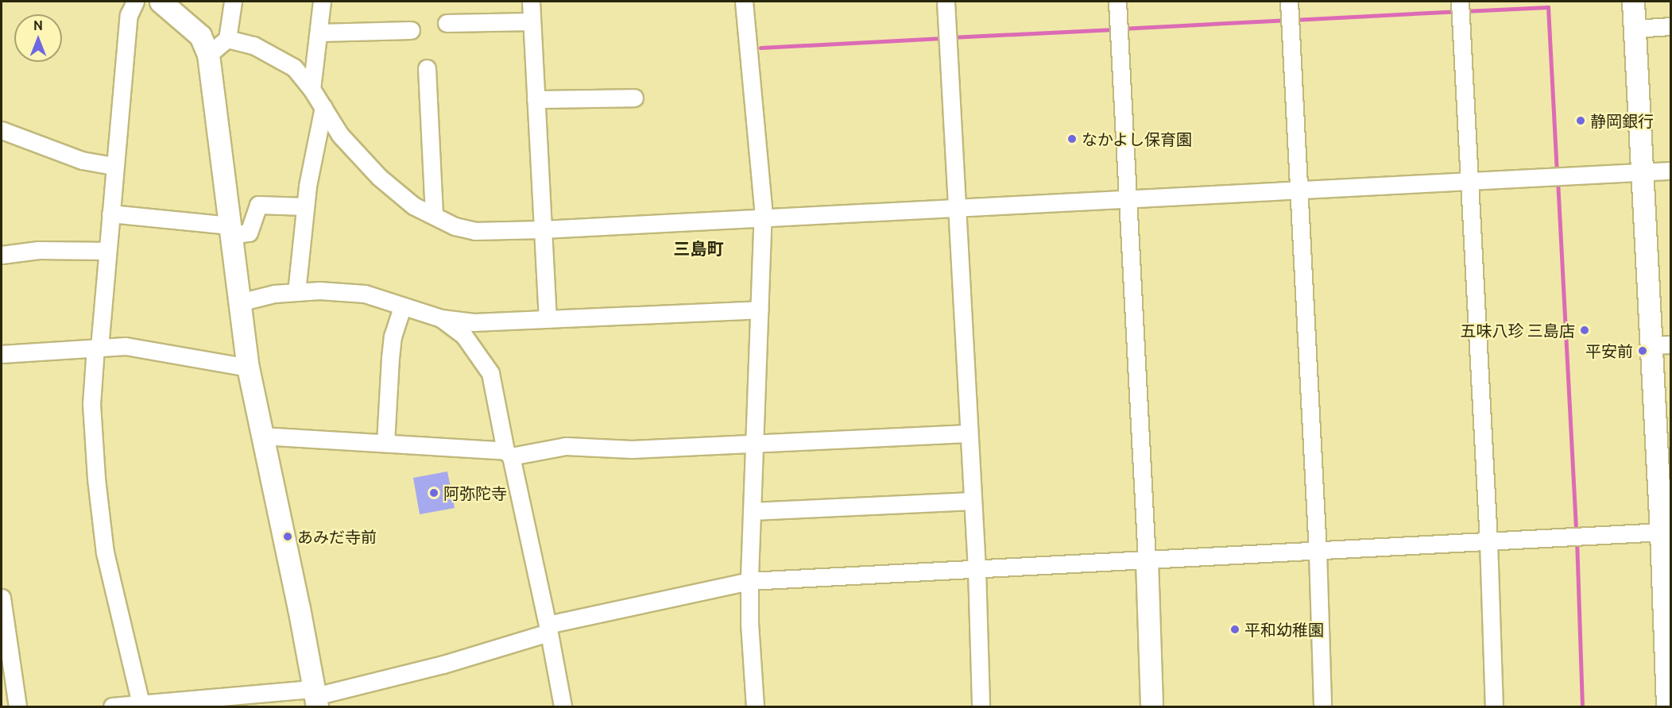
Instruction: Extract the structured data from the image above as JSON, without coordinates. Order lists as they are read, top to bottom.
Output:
{
  "districts": ["三島町"],
  "places": [
    "静岡銀行",
    "なかよし保育園",
    "五味八珍 三島店",
    "平安前",
    "阿弥陀寺",
    "あみだ寺前",
    "平和幼稚園"
  ],
  "north": "top"
}
